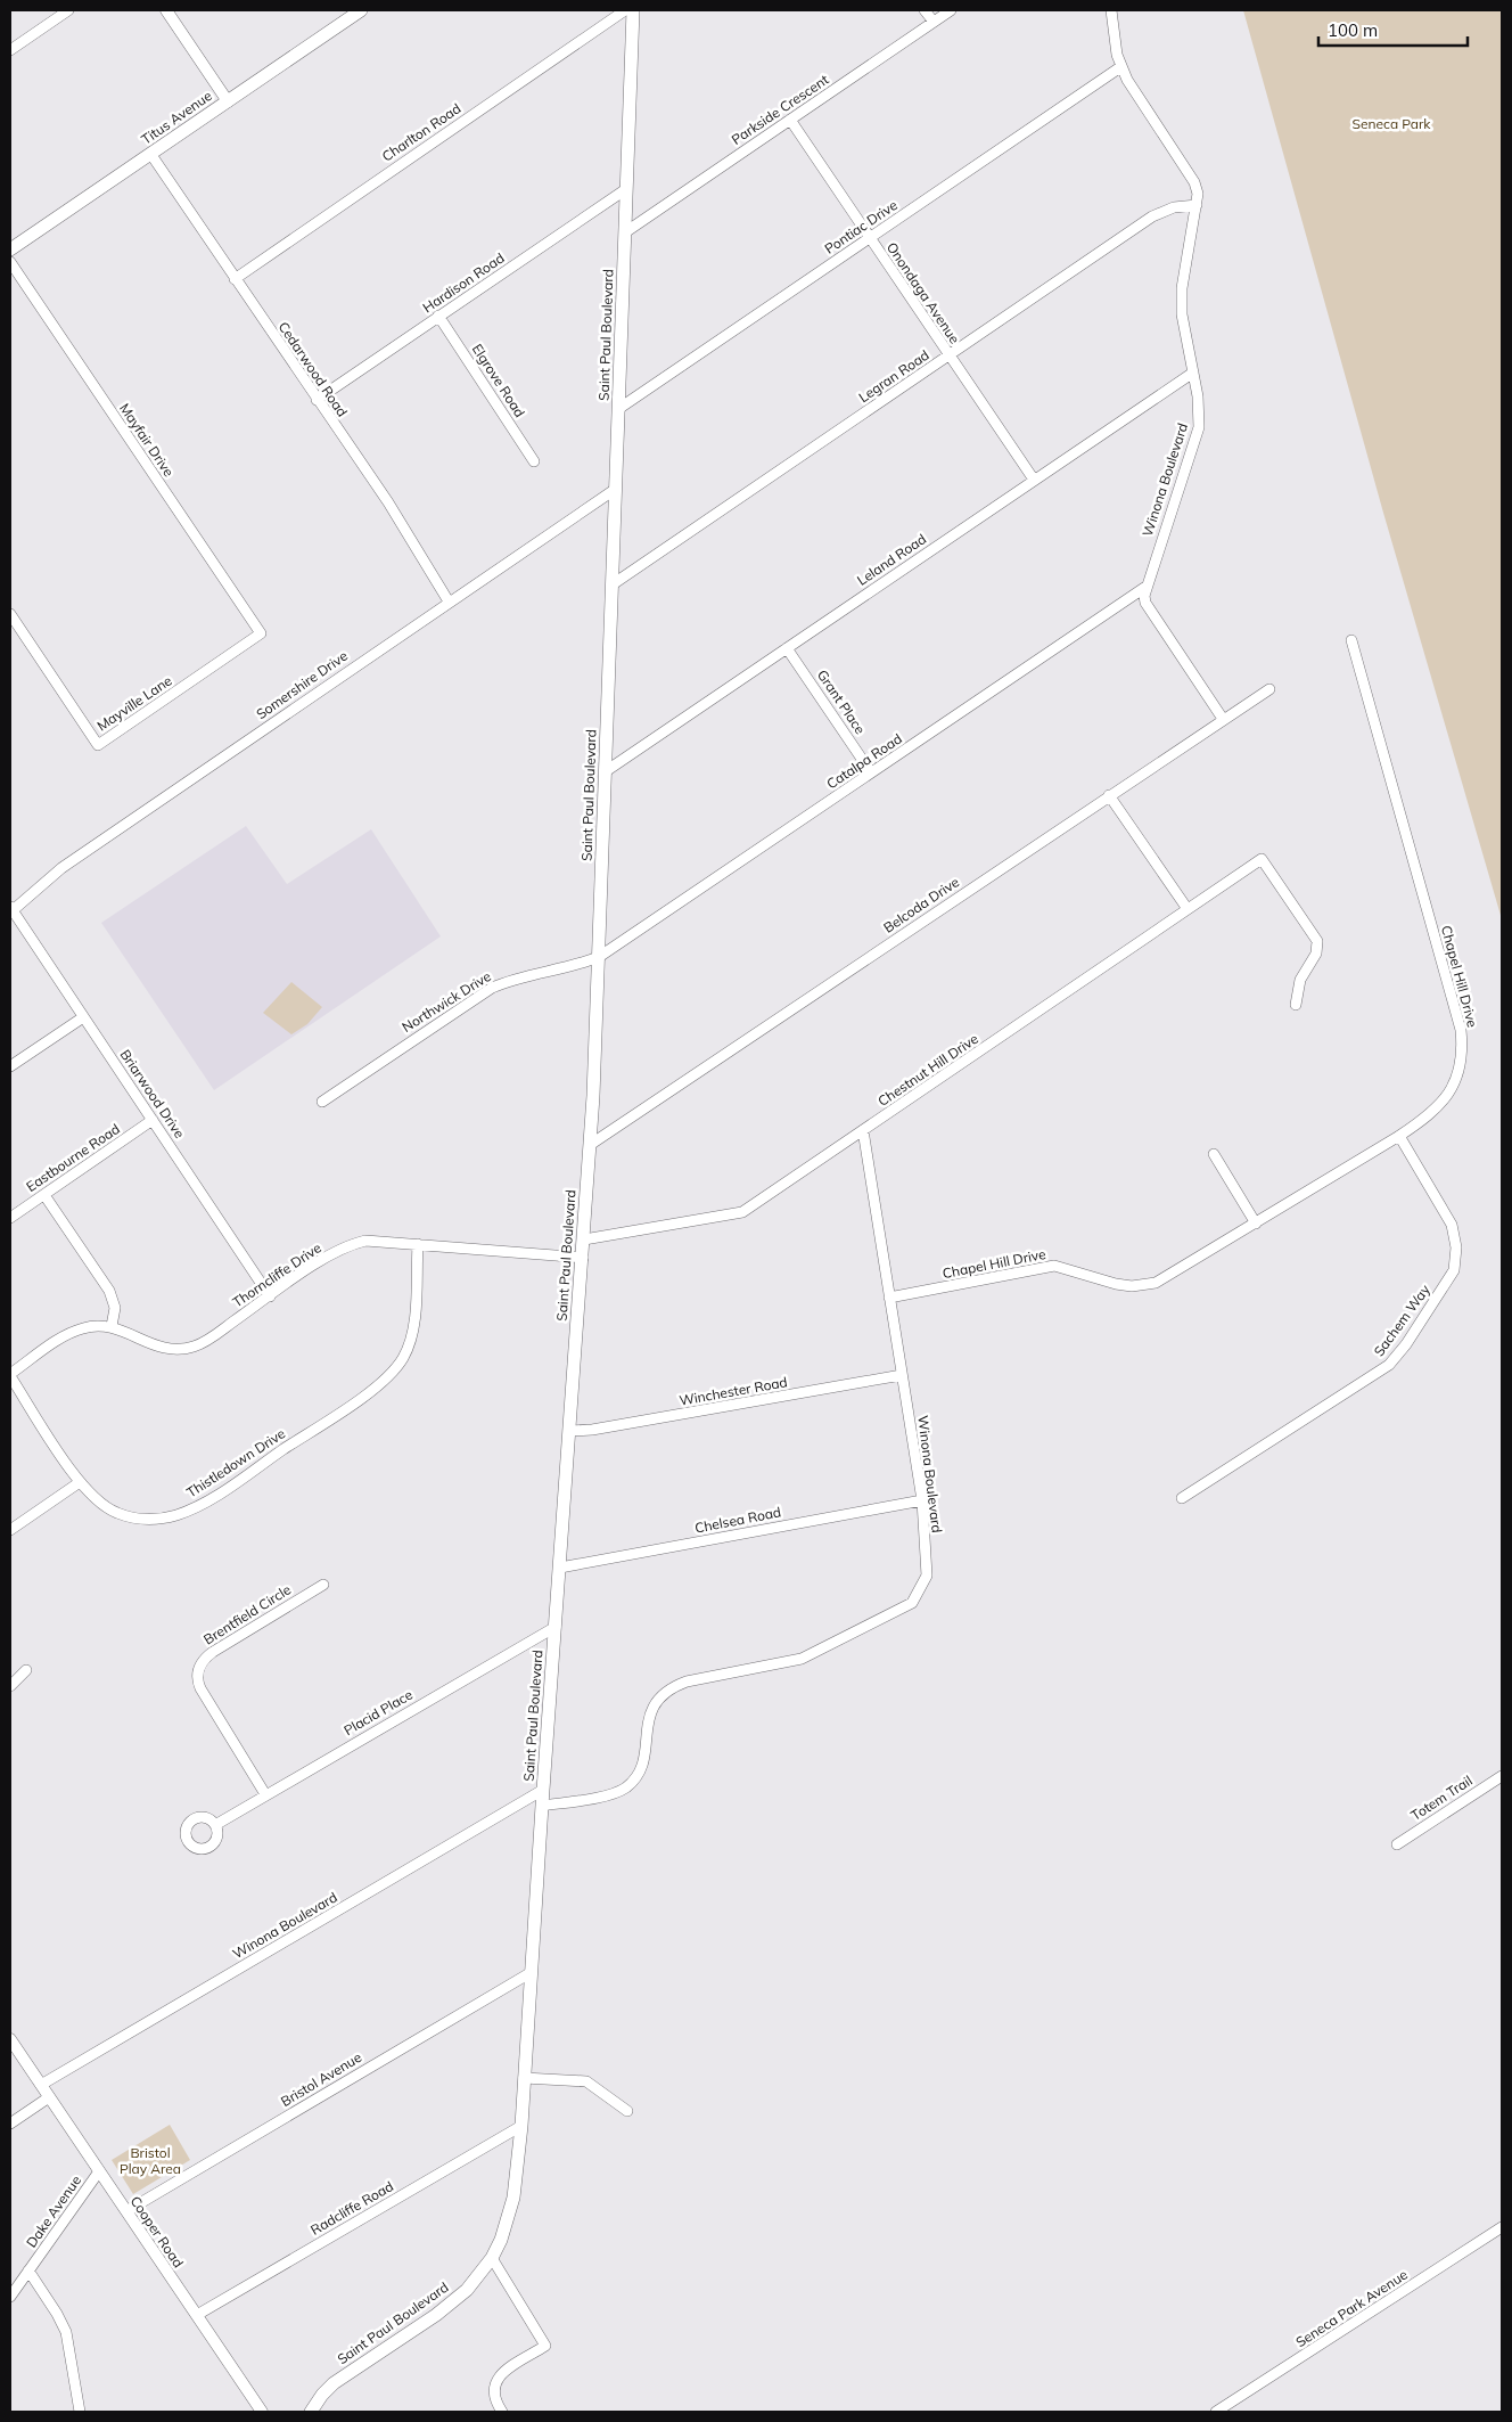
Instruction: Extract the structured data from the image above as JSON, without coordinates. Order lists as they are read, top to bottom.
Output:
{
  "streets": {
    "main road": ["Titus Avenue", "Saint Paul Boulevard"],
    "street": [
      "Parkside Crescent",
      "Charlton Road",
      "Pontiac Drive",
      "Hardison Road",
      "Onondaga Avenue",
      "Cedarwood Road",
      "Legran Road",
      "Elgrove Road",
      "Mayfair Drive",
      "Winona Boulevard",
      "Leland Road",
      "Somershire Drive",
      "Grant Place",
      "Mayville Lane",
      "Catalpa Road",
      "Belcoda Drive",
      "Chapel Hill Drive",
      "Northwick Drive",
      "Chestnut Hill Drive",
      "Briarwood Drive",
      "Eastbourne Road",
      "Thorncliffe Drive",
      "Sachem Way",
      "Winchester Road",
      "Thistledown Drive",
      "Chelsea Road",
      "Brentfield Circle",
      "Placid Place",
      "Totem Trail",
      "Bristol Avenue",
      "Radcliffe Road",
      "Dake Avenue",
      "Cooper Road",
      "Seneca Park Avenue"
    ]
  },
  "crossings": [
    ["Parkside Crescent", "Onondaga Avenue"],
    ["Parkside Crescent", "Saint Paul Boulevard"],
    ["Titus Avenue", "Cedarwood Road"],
    ["Charlton Road", "Cedarwood Road"],
    ["Pontiac Drive", "Onondaga Avenue"],
    ["Pontiac Drive", "Saint Paul Boulevard"],
    ["Pontiac Drive", "Winona Boulevard"],
    ["Hardison Road", "Saint Paul Boulevard"],
    ["Hardison Road", "Cedarwood Road"],
    ["Hardison Road", "Elgrove Road"],
    ["Onondaga Avenue", "Legran Road"],
    ["Onondaga Avenue", "Leland Road"],
    ["Saint Paul Boulevard", "Legran Road"],
    ["Saint Paul Boulevard", "Winona Boulevard"],
    ["Saint Paul Boulevard", "Leland Road"],
    ["Saint Paul Boulevard", "Somershire Drive"],
    ["Saint Paul Boulevard", "Catalpa Road"],
    ["Saint Paul Boulevard", "Belcoda Drive"],
    ["Saint Paul Boulevard", "Northwick Drive"],
    ["Saint Paul Boulevard", "Chestnut Hill Drive"],
    ["Saint Paul Boulevard", "Thorncliffe Drive"],
    ["Saint Paul Boulevard", "Winchester Road"],
    ["Saint Paul Boulevard", "Chelsea Road"],
    ["Saint Paul Boulevard", "Placid Place"],
    ["Saint Paul Boulevard", "Bristol Avenue"],
    ["Saint Paul Boulevard", "Radcliffe Road"],
    ["Cedarwood Road", "Somershire Drive"],
    ["Legran Road", "Winona Boulevard"],
    ["Mayfair Drive", "Mayville Lane"],
    ["Winona Boulevard", "Leland Road"],
    ["Winona Boulevard", "Catalpa Road"],
    ["Winona Boulevard", "Chapel Hill Drive"],
    ["Winona Boulevard", "Chestnut Hill Drive"],
    ["Winona Boulevard", "Winchester Road"],
    ["Winona Boulevard", "Chelsea Road"],
    ["Winona Boulevard", "Cooper Road"],
    ["Leland Road", "Grant Place"],
    ["Somershire Drive", "Briarwood Drive"],
    ["Grant Place", "Catalpa Road"],
    ["Catalpa Road", "Northwick Drive"],
    ["Chapel Hill Drive", "Sachem Way"],
    ["Briarwood Drive", "Eastbourne Road"],
    ["Briarwood Drive", "Thorncliffe Drive"],
    ["Thorncliffe Drive", "Thistledown Drive"],
    ["Brentfield Circle", "Placid Place"],
    ["Bristol Avenue", "Cooper Road"],
    ["Radcliffe Road", "Cooper Road"],
    ["Dake Avenue", "Cooper Road"]
  ],
  "parks": ["Seneca Park", "Bristol Play Area"],
  "scale_bar": "100 m"
}
